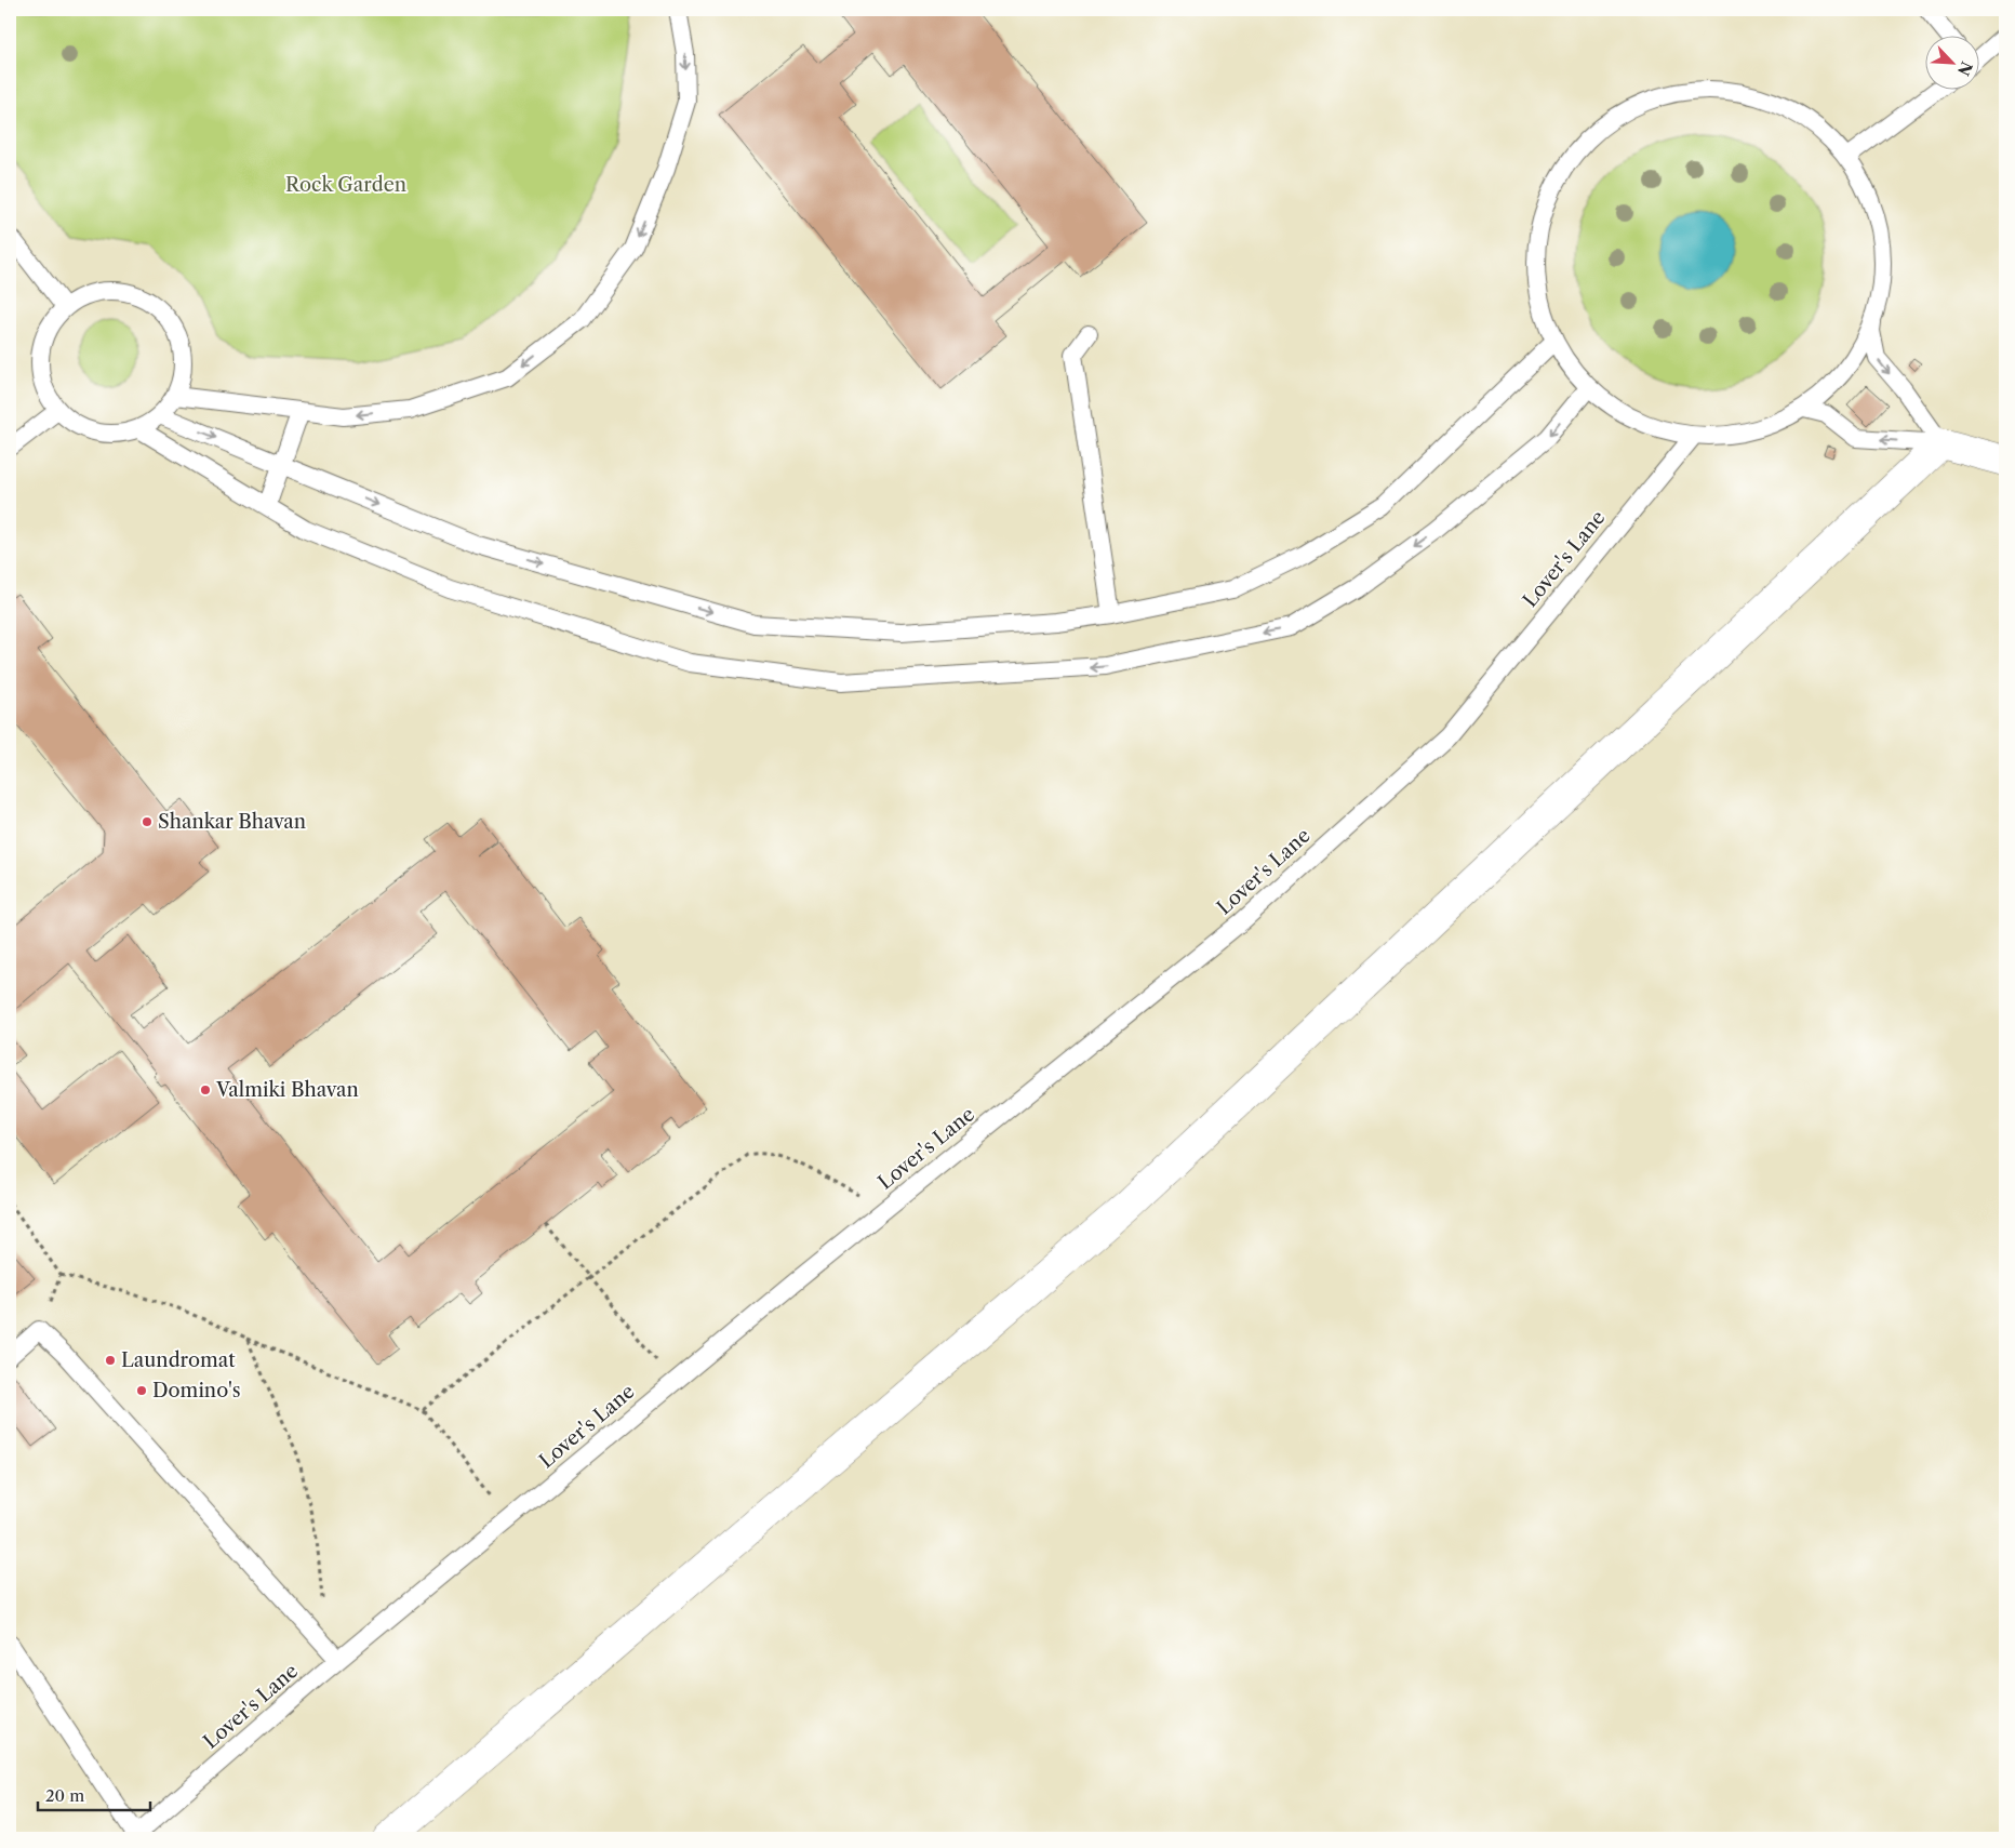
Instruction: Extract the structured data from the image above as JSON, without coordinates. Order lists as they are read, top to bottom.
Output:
{
  "streets": {
    "lane": ["Lover's Lane"]
  },
  "parks": ["Rock Garden"],
  "places": [
    "Shankar Bhavan",
    "Valmiki Bhavan",
    "Laundromat",
    "Domino's"
  ],
  "scale_bar": "20 m",
  "north": "bottom right"
}
